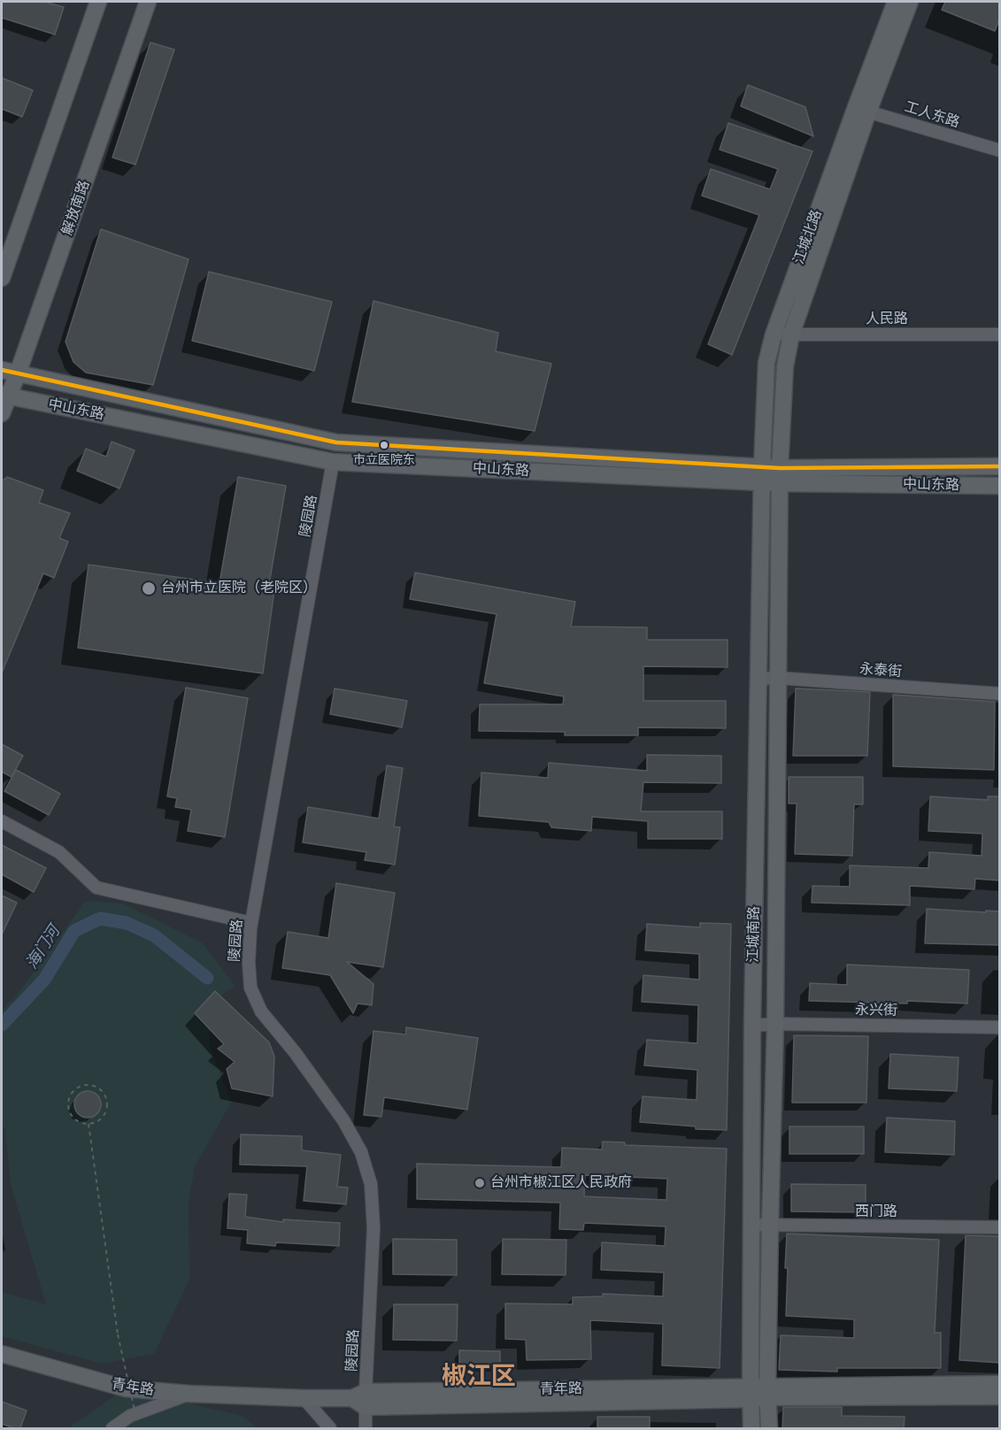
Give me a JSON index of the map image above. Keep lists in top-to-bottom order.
{
  "streets": {
    "main road": [
      "解放南路",
      "江城北路",
      "中山东路",
      "江城南路",
      "青年路"
    ],
    "street": [
      "工人东路",
      "人民路",
      "陵园路",
      "永泰街",
      "永兴街",
      "西门路"
    ]
  },
  "crossings": [
    ["工人东路", "江城北路"],
    ["解放南路", "中山东路"],
    ["江城北路", "人民路"],
    ["江城北路", "中山东路"],
    ["江城北路", "江城南路"],
    ["中山东路", "陵园路"],
    ["中山东路", "江城南路"],
    ["陵园路", "青年路"],
    ["永泰街", "江城南路"],
    ["江城南路", "永兴街"],
    ["江城南路", "西门路"],
    ["江城南路", "青年路"]
  ],
  "districts": ["椒江区"],
  "water": ["海门河"],
  "places": ["市立医院东", "台州市立医院（老院区）", "台州市椒江区人民政府"]
}
